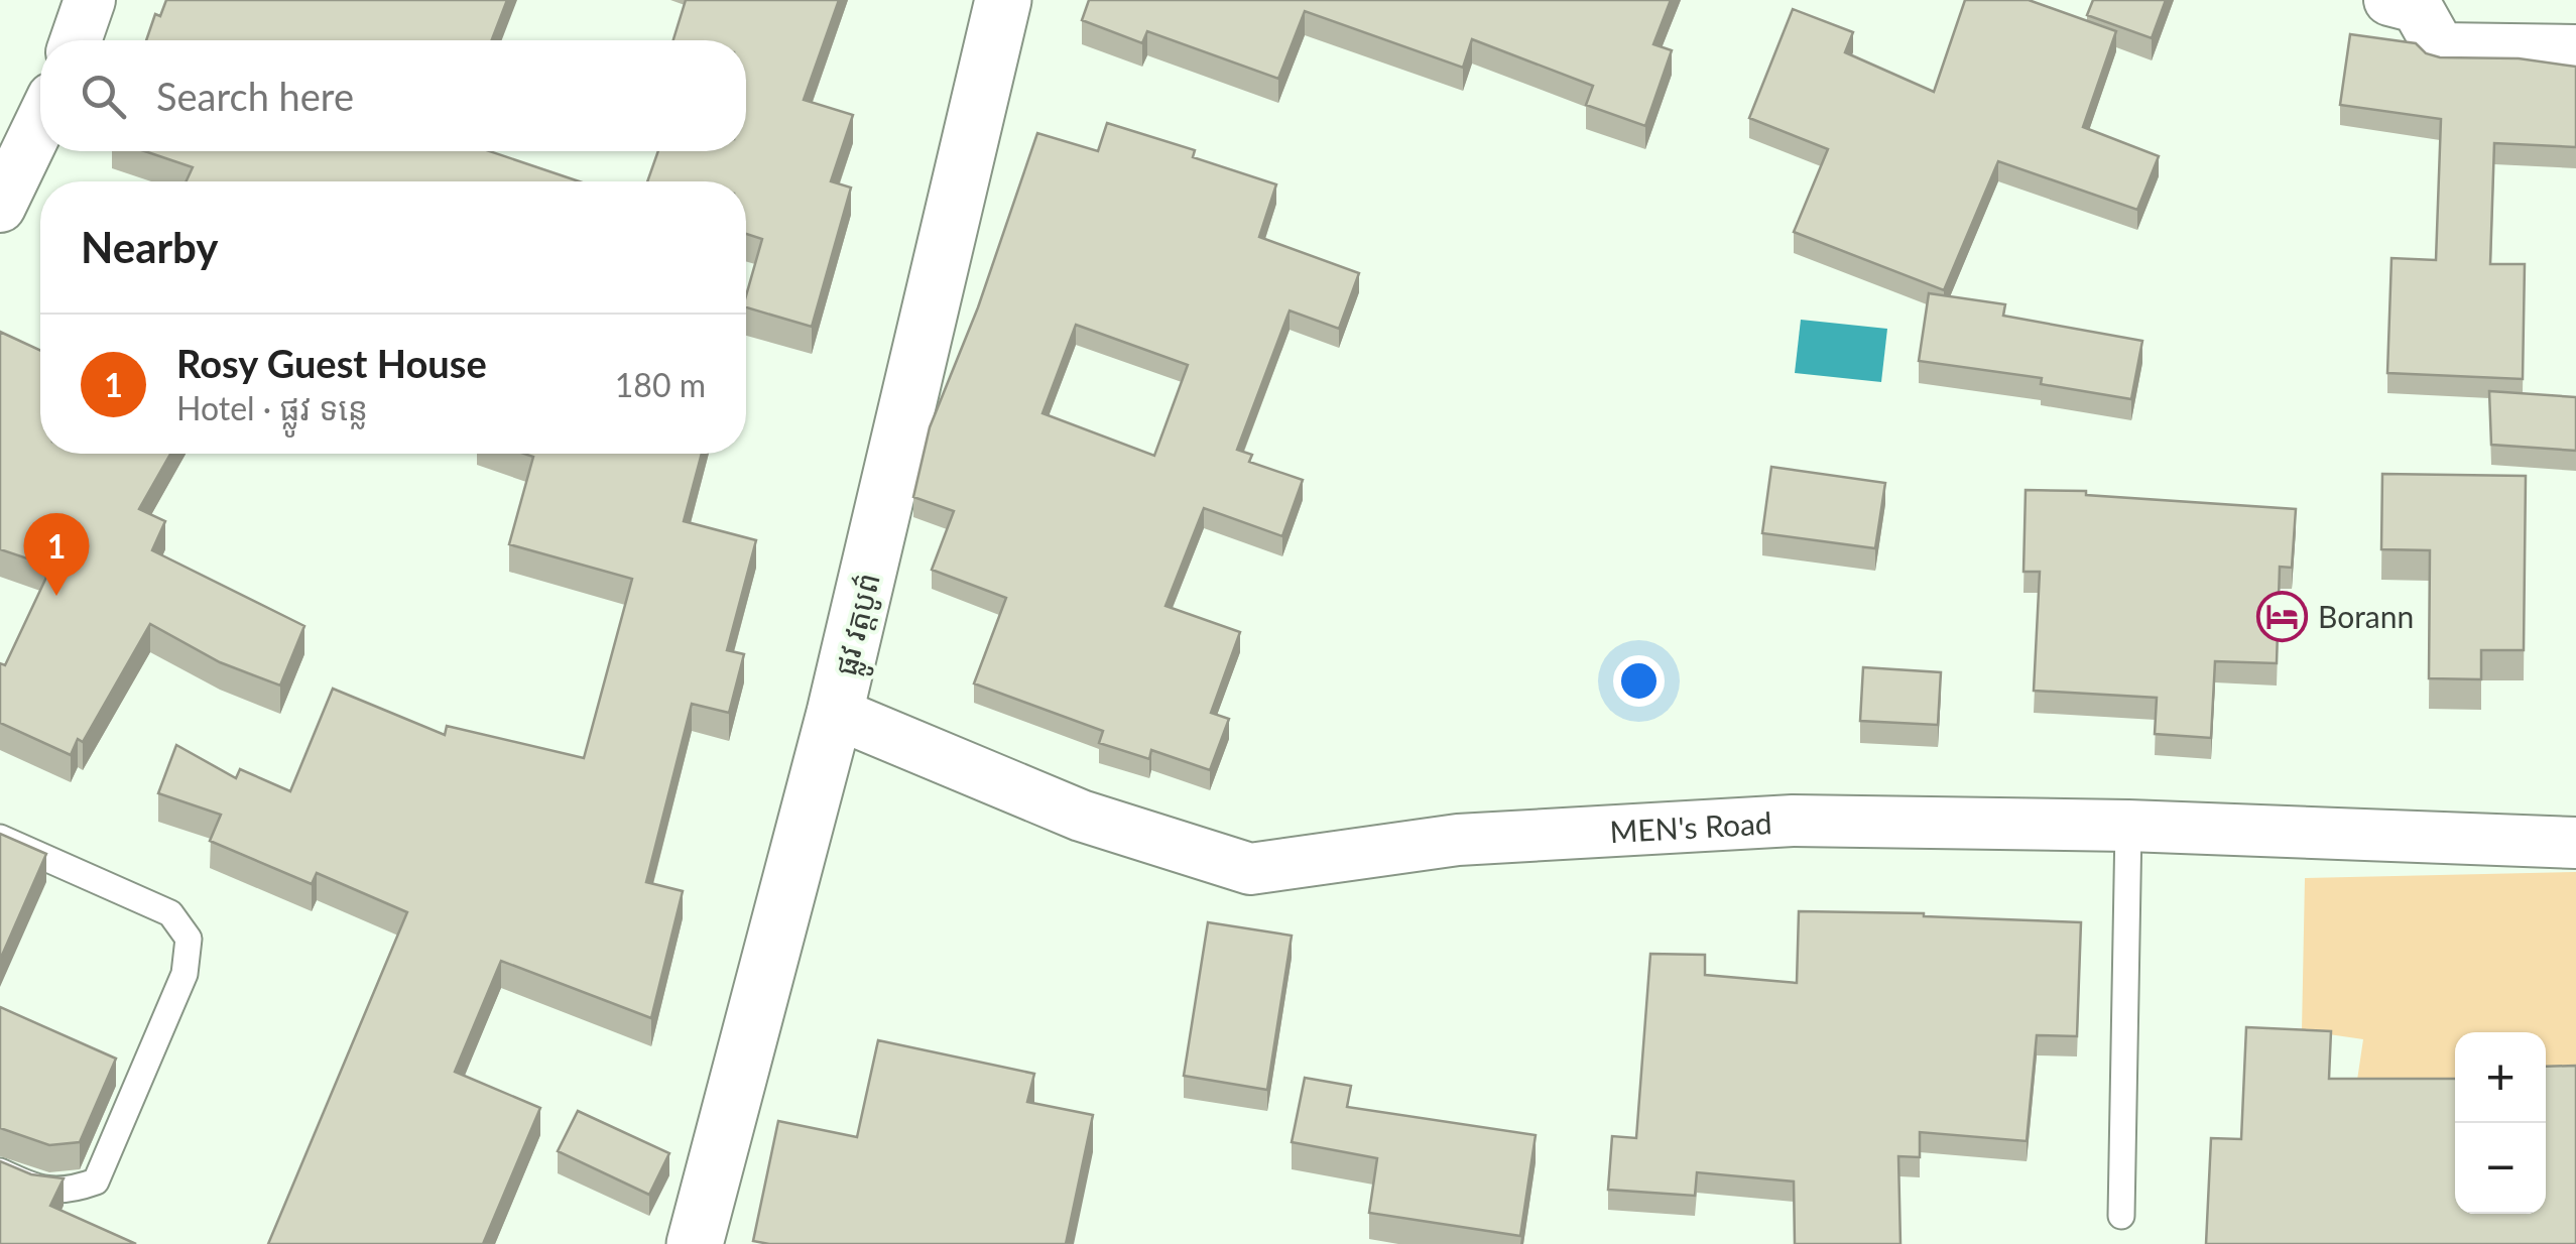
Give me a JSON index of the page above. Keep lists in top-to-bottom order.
{
  "streets": {
    "street": ["ផ្លូវ វត្តបូព៌", "MEN's Road"]
  },
  "crossings": [
    ["ផ្លូវ វត្តបូព៌", "MEN's Road"]
  ],
  "places": {
    "hotel": ["Borann"]
  },
  "page": {
    "search": "Search here",
    "heading": "Nearby",
    "list": [
      {
        "mark": "1",
        "name": "Rosy Guest House",
        "note": "Hotel · ផ្លូវ ទន្លេ",
        "value": "180 m"
      }
    ],
    "pins": "1",
    "map_buttons": ["+", "−"]
  }
}
